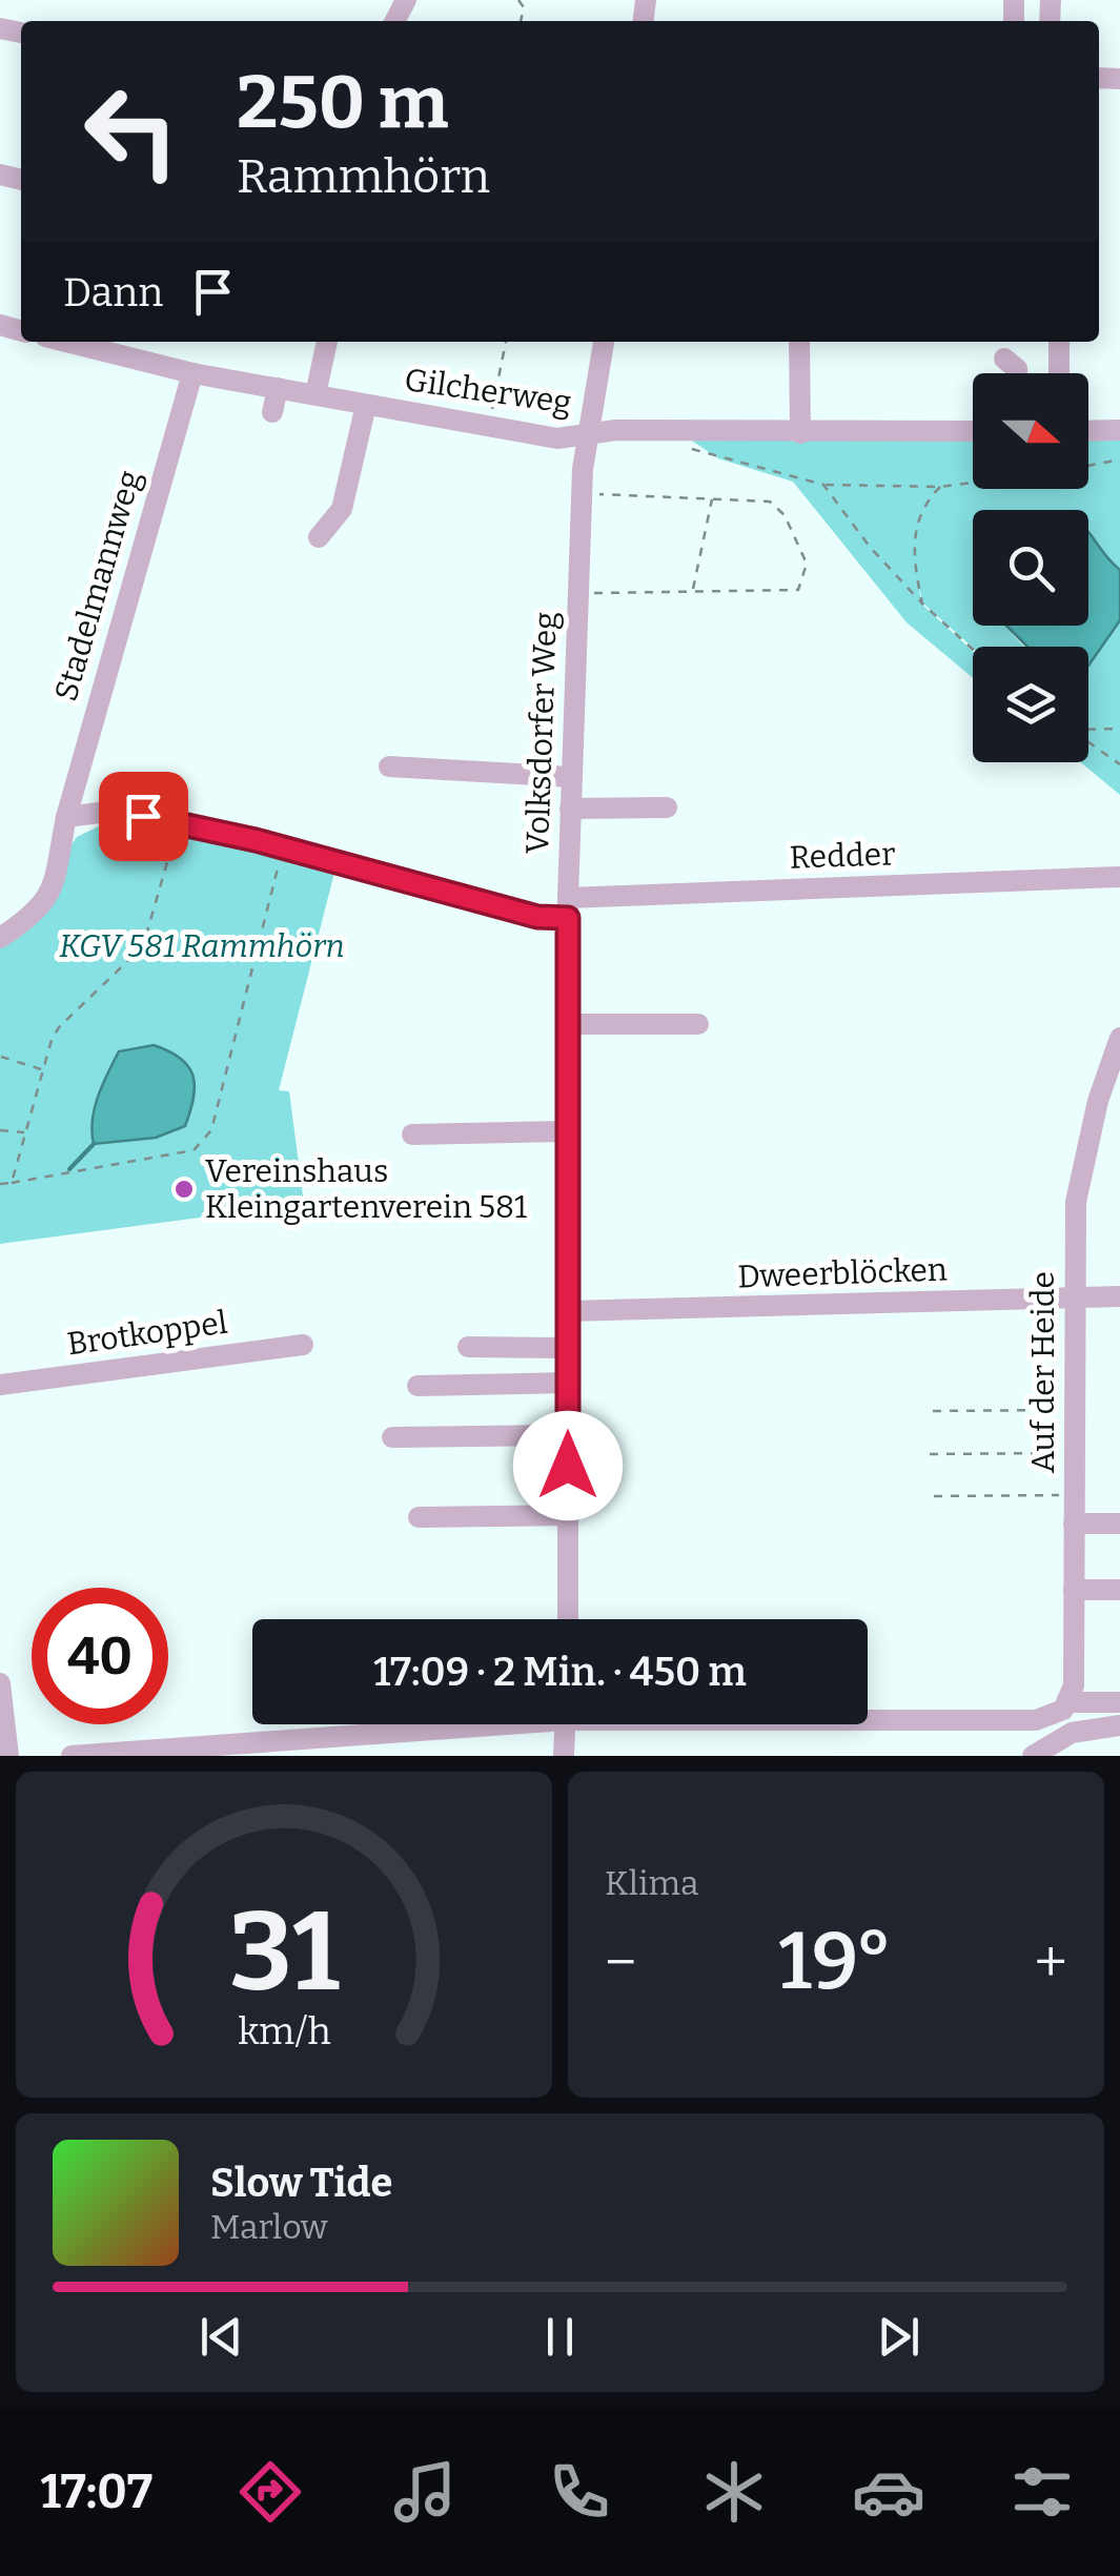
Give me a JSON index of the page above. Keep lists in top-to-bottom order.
{
  "streets": {
    "street": [
      "Gilcherweg",
      "Stadelmannweg",
      "Volksdorfer Weg",
      "Redder",
      "Dweerblöcken",
      "Brotkoppel",
      "Auf der Heide"
    ]
  },
  "crossings": [
    ["Gilcherweg", "Stadelmannweg"],
    ["Gilcherweg", "Volksdorfer Weg"],
    ["Stadelmannweg", "Redder"],
    ["Volksdorfer Weg", "Redder"],
    ["Volksdorfer Weg", "Dweerblöcken"],
    ["Dweerblöcken", "Auf der Heide"]
  ],
  "parks": ["KGV 581 Rammhörn"],
  "places": ["Vereinshaus Kleingartenverein 581"],
  "north": "right",
  "page": {
    "turn": ["250 m", "Rammhörn"],
    "then": "Dann",
    "limit": "40",
    "trip": "17:09 · 2 Min. · 450 m",
    "tile": "Klima",
    "heat": ["−", "19°", "+"],
    "song": ["Slow Tide", "Marlow"],
    "tabs": "17:07",
    "gauge": ["31", "km/h"]
  }
}
